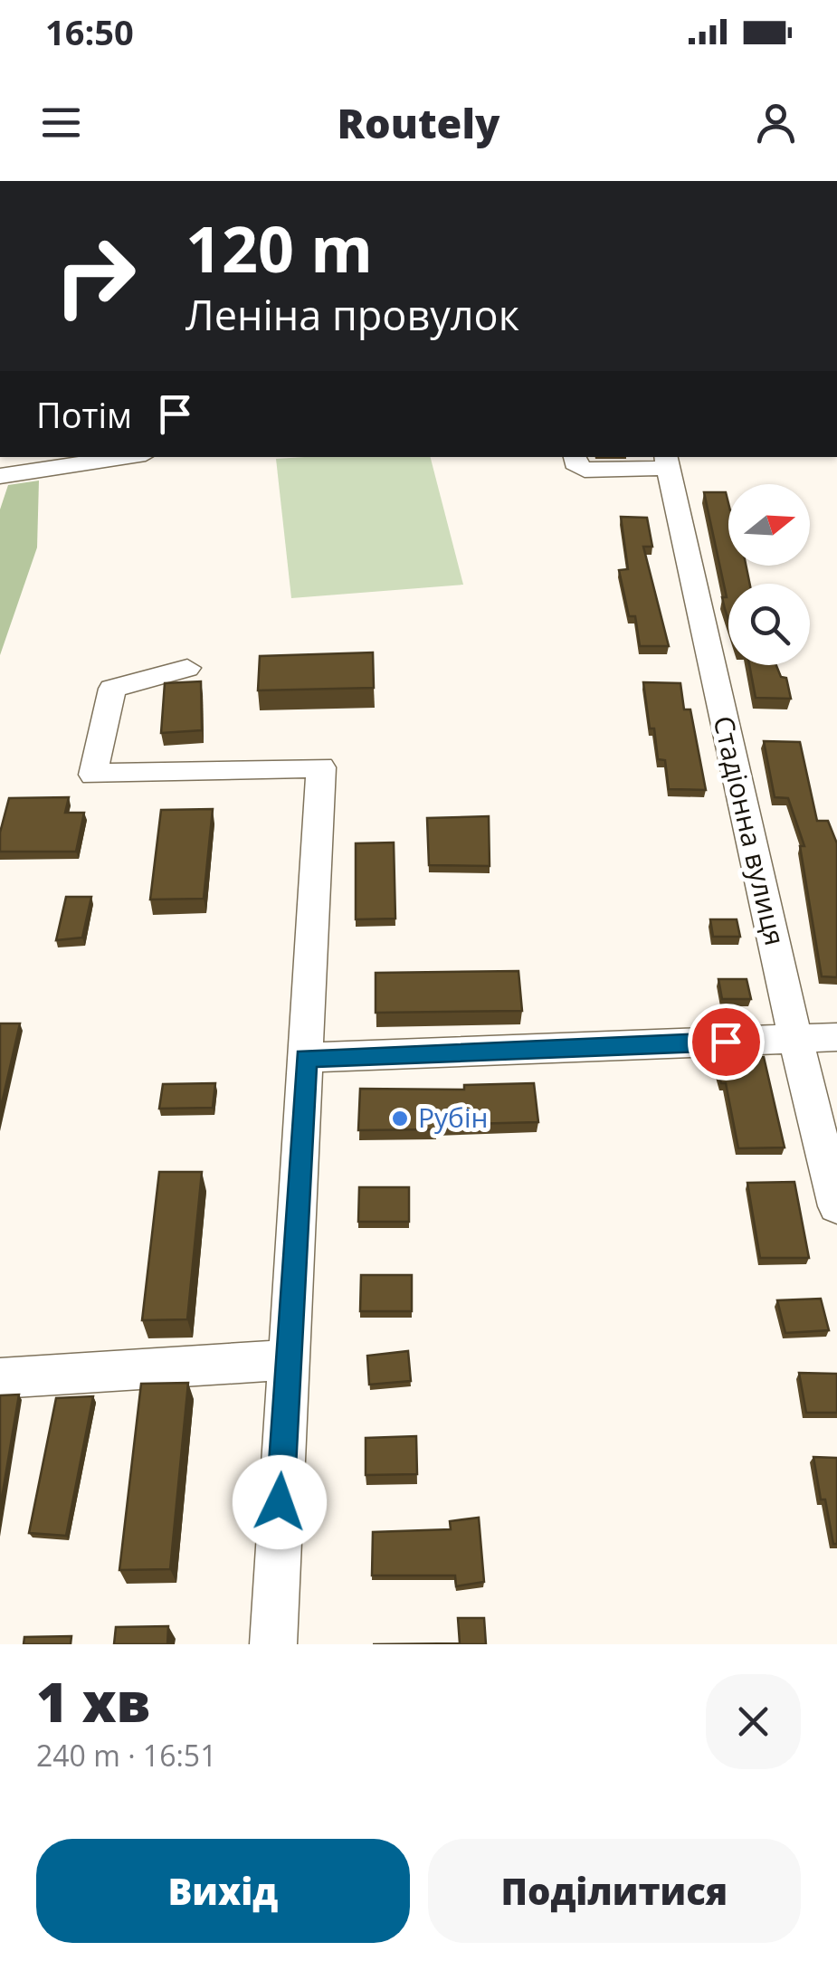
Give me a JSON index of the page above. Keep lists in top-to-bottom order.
{
  "streets": {
    "street": ["Стадіонна вулиця"]
  },
  "places": ["Рубін"],
  "north": "right",
  "page": {
    "status": "16:50",
    "header": "Routely",
    "turn": ["120 m", "Леніна провулок"],
    "then": "Потім",
    "heading": ["1 хв", "240 m · 16:51"],
    "buttons": ["Вихід", "Поділитися"]
  }
}
